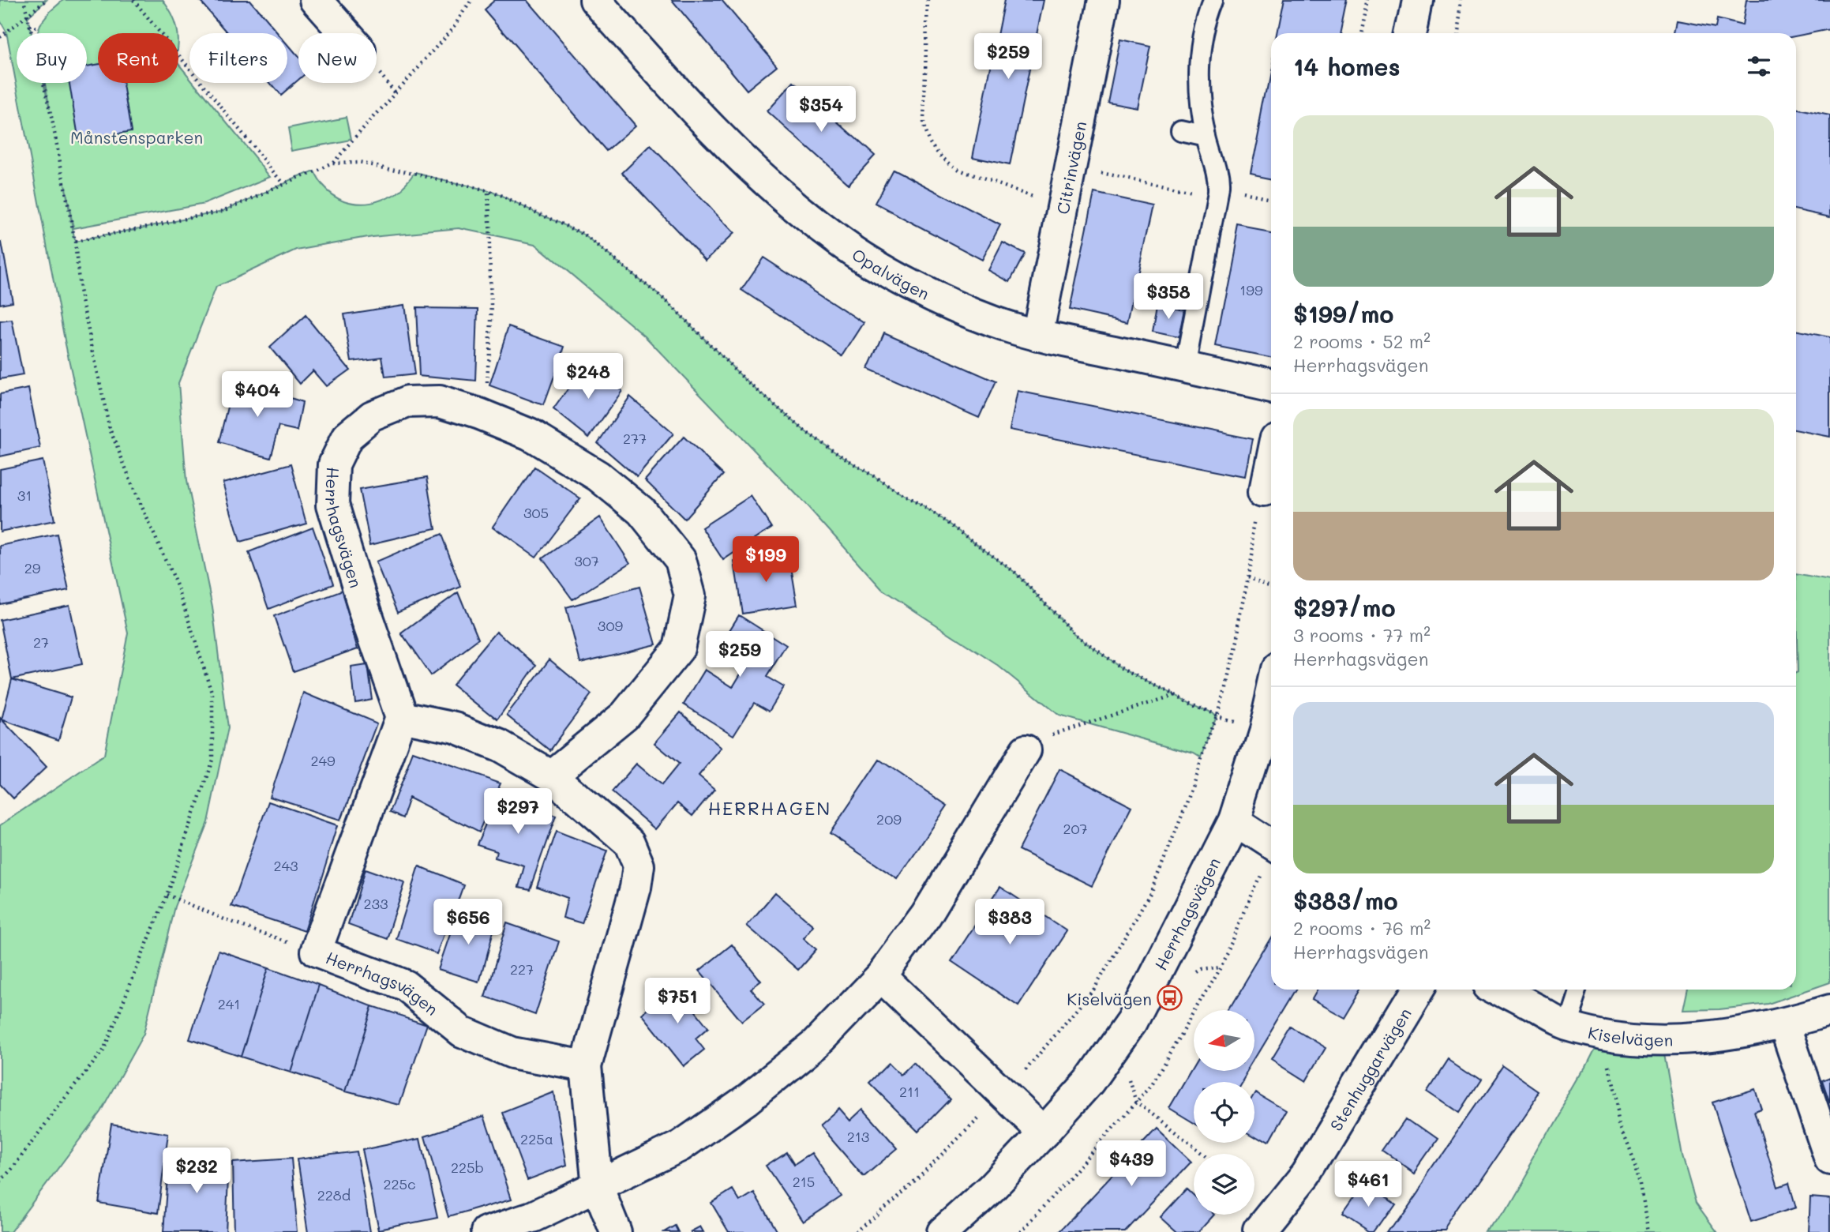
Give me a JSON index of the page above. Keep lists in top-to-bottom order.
{
  "streets": {
    "street": [
      "Citrinvägen",
      "Opalvägen",
      "Herrhagsvägen",
      "Kiselvägen",
      "Stenhuggarvägen"
    ]
  },
  "crossings": [
    ["Citrinvägen", "Opalvägen"]
  ],
  "districts": ["HERRHAGEN"],
  "parks": ["Månstensparken"],
  "places": {
    "bus stop": ["Kiselvägen"]
  },
  "house_numbers": [
    "199",
    "277",
    "31",
    "305",
    "307",
    "29",
    "309",
    "27",
    "249",
    "209",
    "207",
    "243",
    "233",
    "227",
    "241",
    "211",
    "213",
    "225a",
    "225b",
    "215",
    "225c",
    "228d"
  ],
  "north": "left",
  "page": {
    "price": [
      "$259",
      "$354",
      "$358",
      "$248",
      "$404",
      "$199",
      "$259",
      "$297",
      "$656",
      "$383",
      "$751",
      "$439",
      "$232",
      "$461"
    ],
    "chip": [
      "Buy",
      "Rent",
      "Filters",
      "New"
    ],
    "heading": "14 homes",
    "list": [
      {
        "name": "$199/mo",
        "note": "2 rooms · 52 m² · Herrhagsvägen"
      },
      {
        "name": "$297/mo",
        "note": "3 rooms · 77 m² · Herrhagsvägen"
      },
      {
        "name": "$383/mo",
        "note": "2 rooms · 76 m² · Herrhagsvägen"
      }
    ]
  }
}
